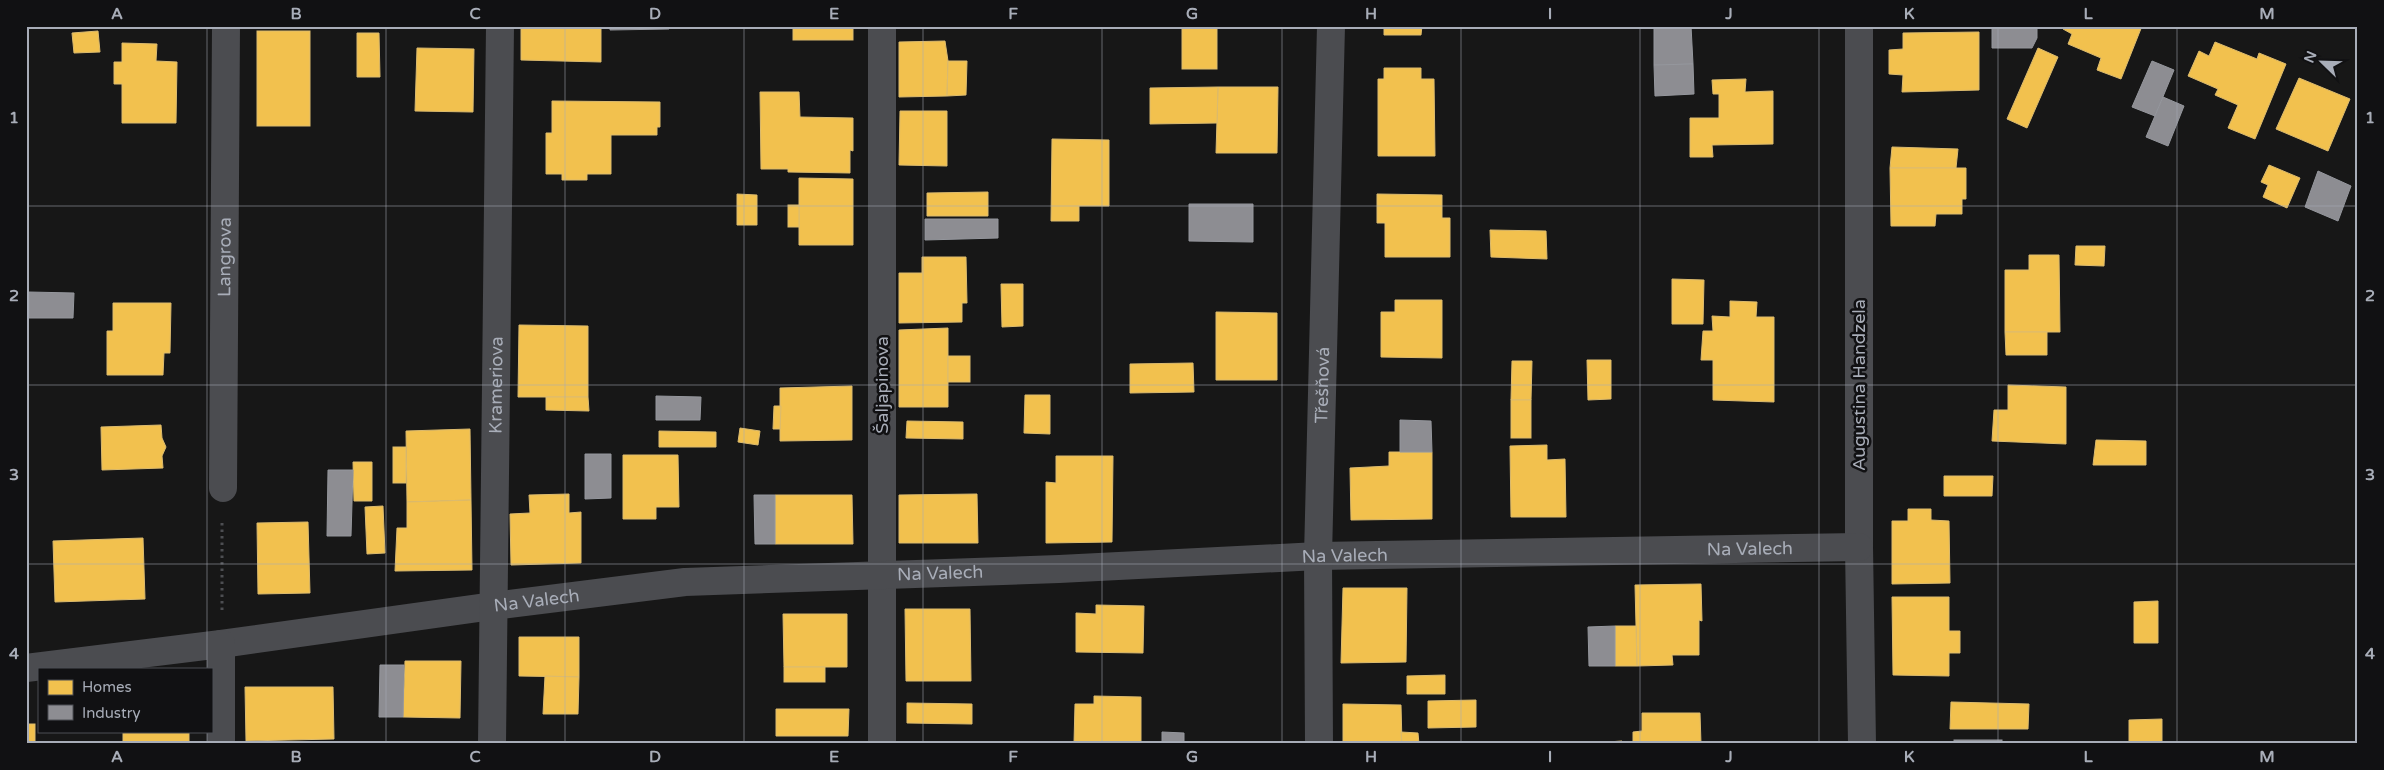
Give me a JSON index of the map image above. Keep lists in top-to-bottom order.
{
  "streets": {
    "street": [
      "Langrova",
      "Krameriova",
      "Šaljapinova",
      "Třešňová",
      "Augustina Handzela",
      "Na Valech"
    ]
  },
  "crossings": [
    ["Krameriova", "Na Valech"],
    ["Šaljapinova", "Na Valech"],
    ["Třešňová", "Na Valech"],
    ["Augustina Handzela", "Na Valech"]
  ],
  "legend": ["Homes", "Industry"],
  "north": "top left",
  "grid": {
    "columns": [
      "A",
      "B",
      "C",
      "D",
      "E",
      "F",
      "G",
      "H",
      "I",
      "J",
      "K",
      "L",
      "M"
    ],
    "rows": [
      "1",
      "2",
      "3",
      "4"
    ]
  }
}
